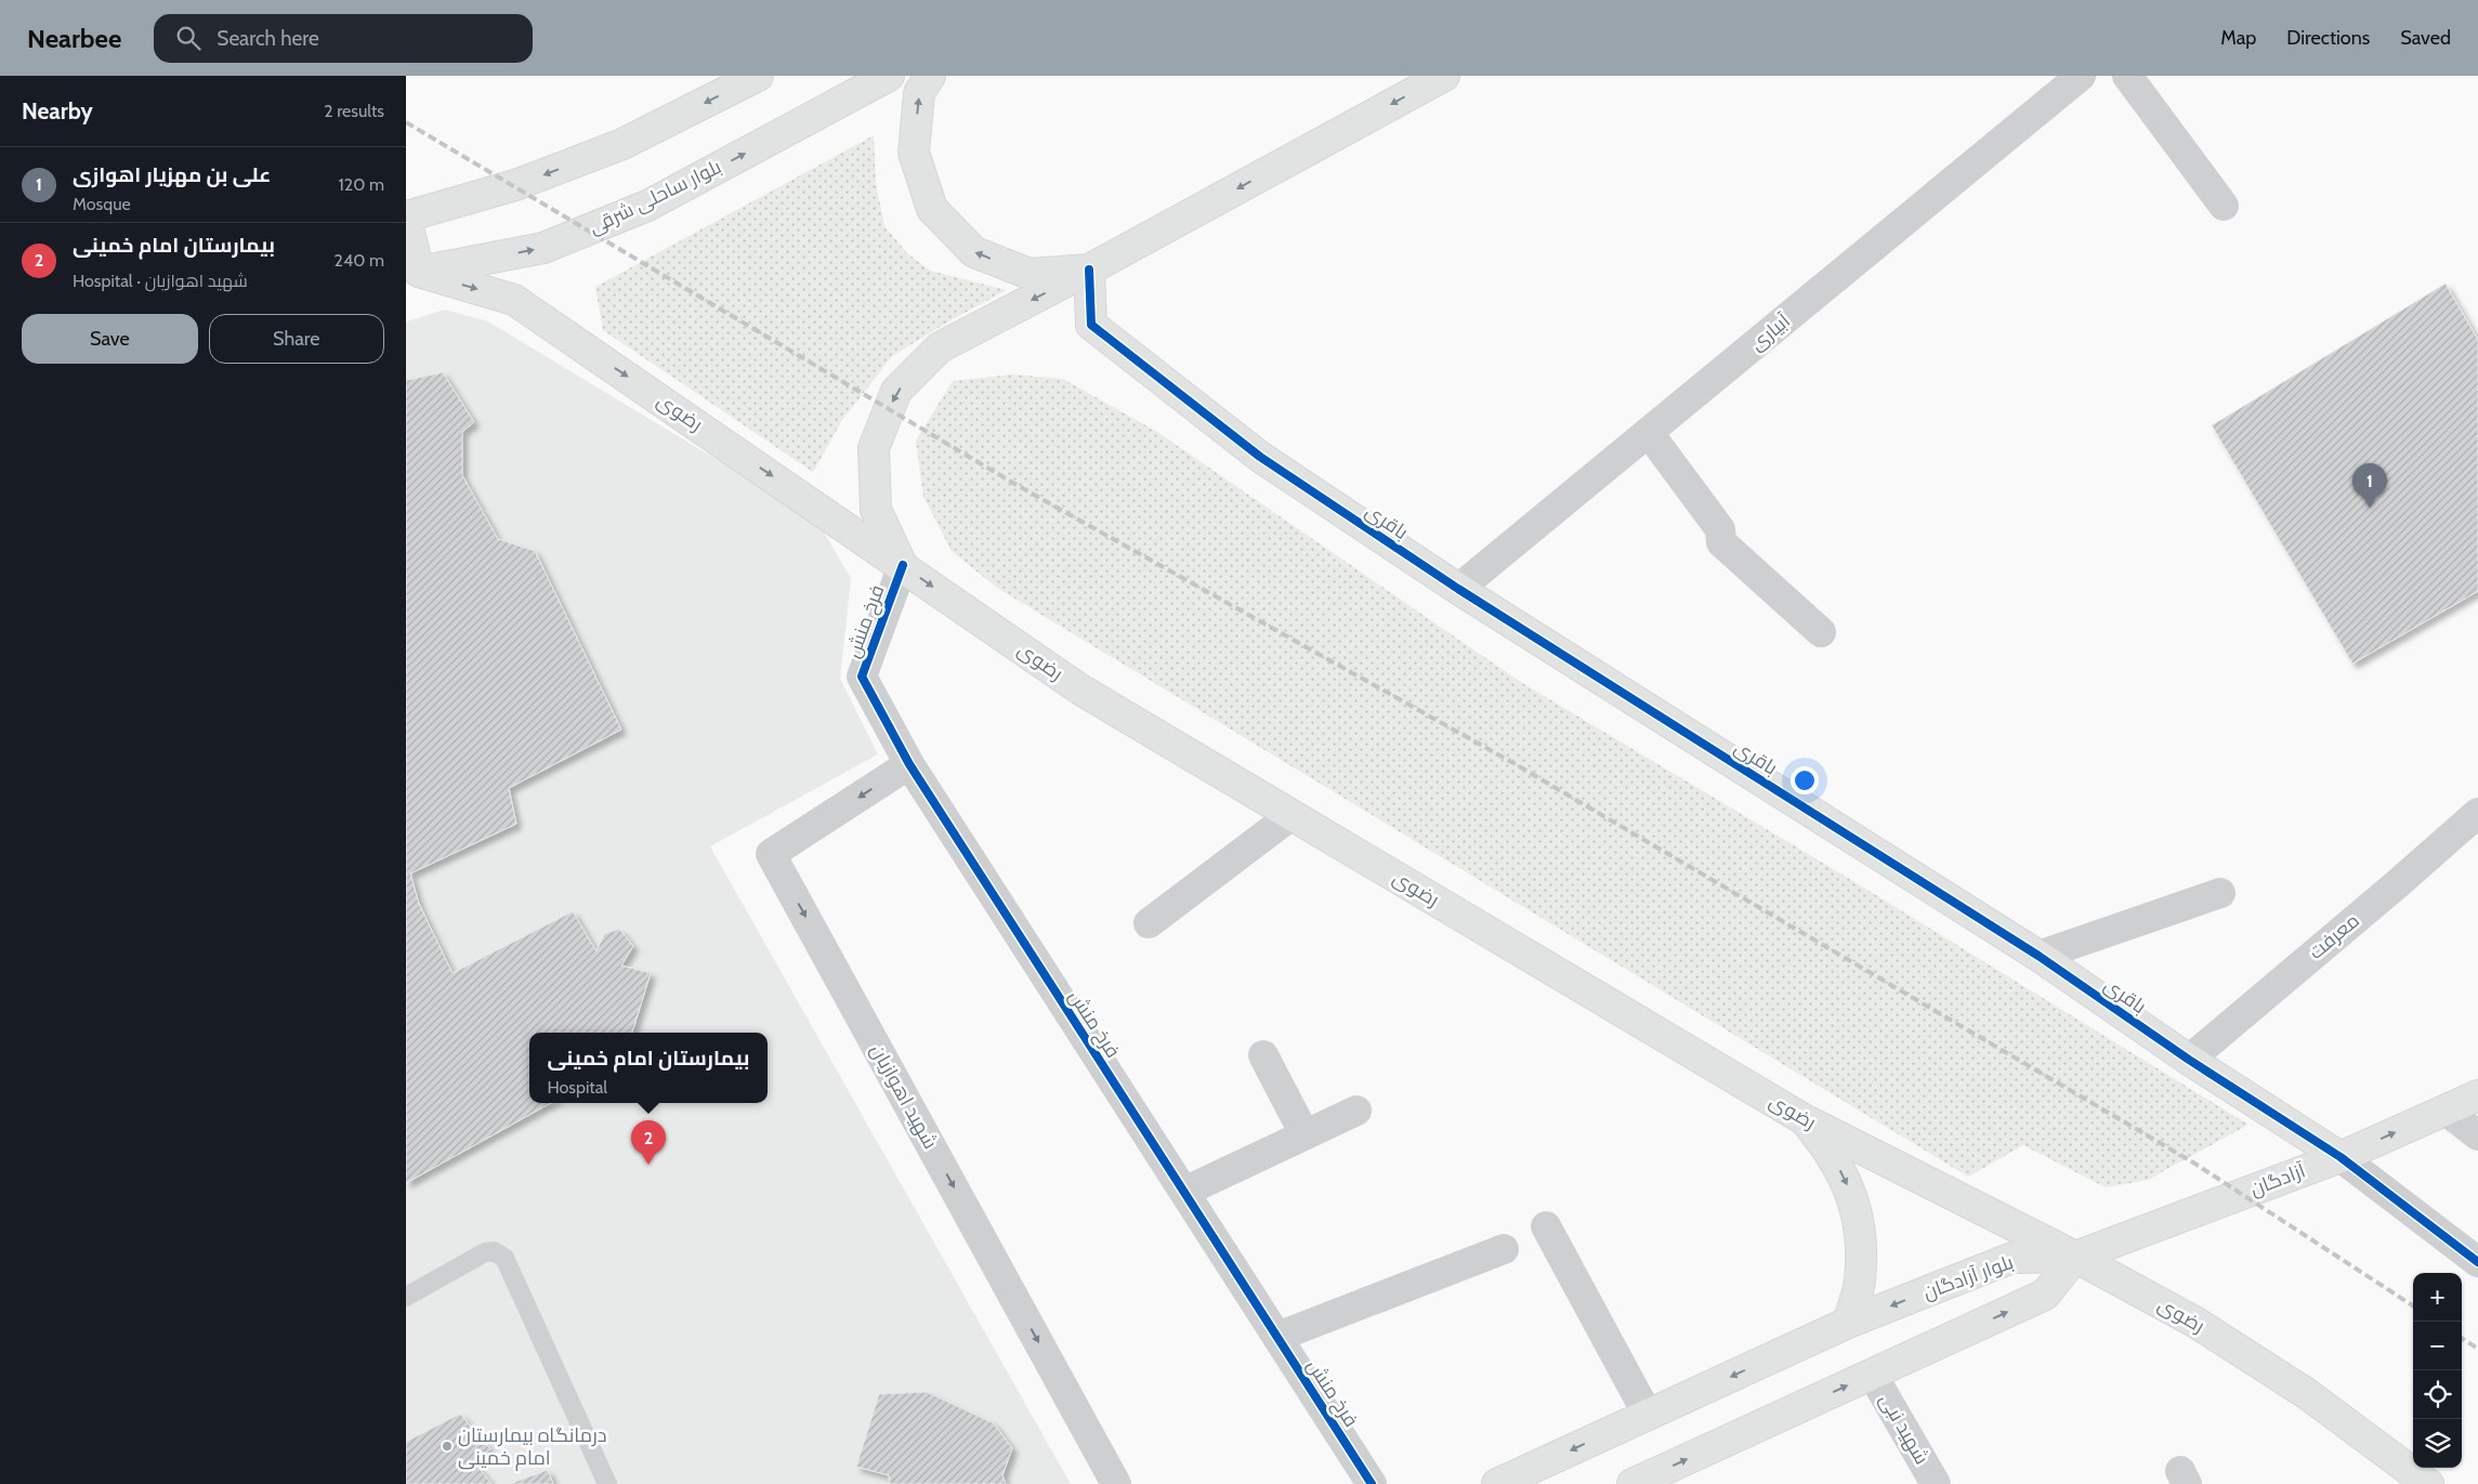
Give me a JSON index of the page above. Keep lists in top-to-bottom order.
{
  "streets": {
    "main road": [
      "بلوار ساحلی شرقی",
      "رضوی",
      "باقری",
      "آزادگان",
      "بلوار آزادگان"
    ],
    "street": [
      "آبیاری",
      "فرخ منش",
      "معرفت",
      "شهید اهوازیان",
      "شهید نبی"
    ]
  },
  "crossings": [
    ["بلوار ساحلی شرقی", "رضوی"],
    ["آبیاری", "باقری"],
    ["رضوی", "فرخ منش"],
    ["رضوی", "آزادگان"],
    ["رضوی", "بلوار آزادگان"],
    ["باقری", "معرفت"],
    ["باقری", "آزادگان"],
    ["فرخ منش", "شهید اهوازیان"],
    ["آزادگان", "بلوار آزادگان"]
  ],
  "one_way": ["رضوی", "شهید اهوازیان"],
  "places": ["درمانگاه بیمارستان امام خمینی"],
  "page": {
    "header": "Nearbee",
    "search": "Search here",
    "nav": ["Map", "Directions", "Saved"],
    "heading": ["Nearby", "2 results"],
    "list": [
      {
        "mark": "1",
        "name": "علی بن مهزیار اهوازی",
        "note": "Mosque",
        "value": "120 m"
      },
      {
        "mark": "2",
        "name": "بیمارستان امام خمینی",
        "note": "Hospital · شهید اهوازیان",
        "value": "240 m"
      }
    ],
    "buttons": ["Save", "Share"],
    "pins": ["1", "2"],
    "popup": ["بیمارستان امام خمینی", "Hospital"],
    "map_buttons": ["+", "−"]
  }
}
